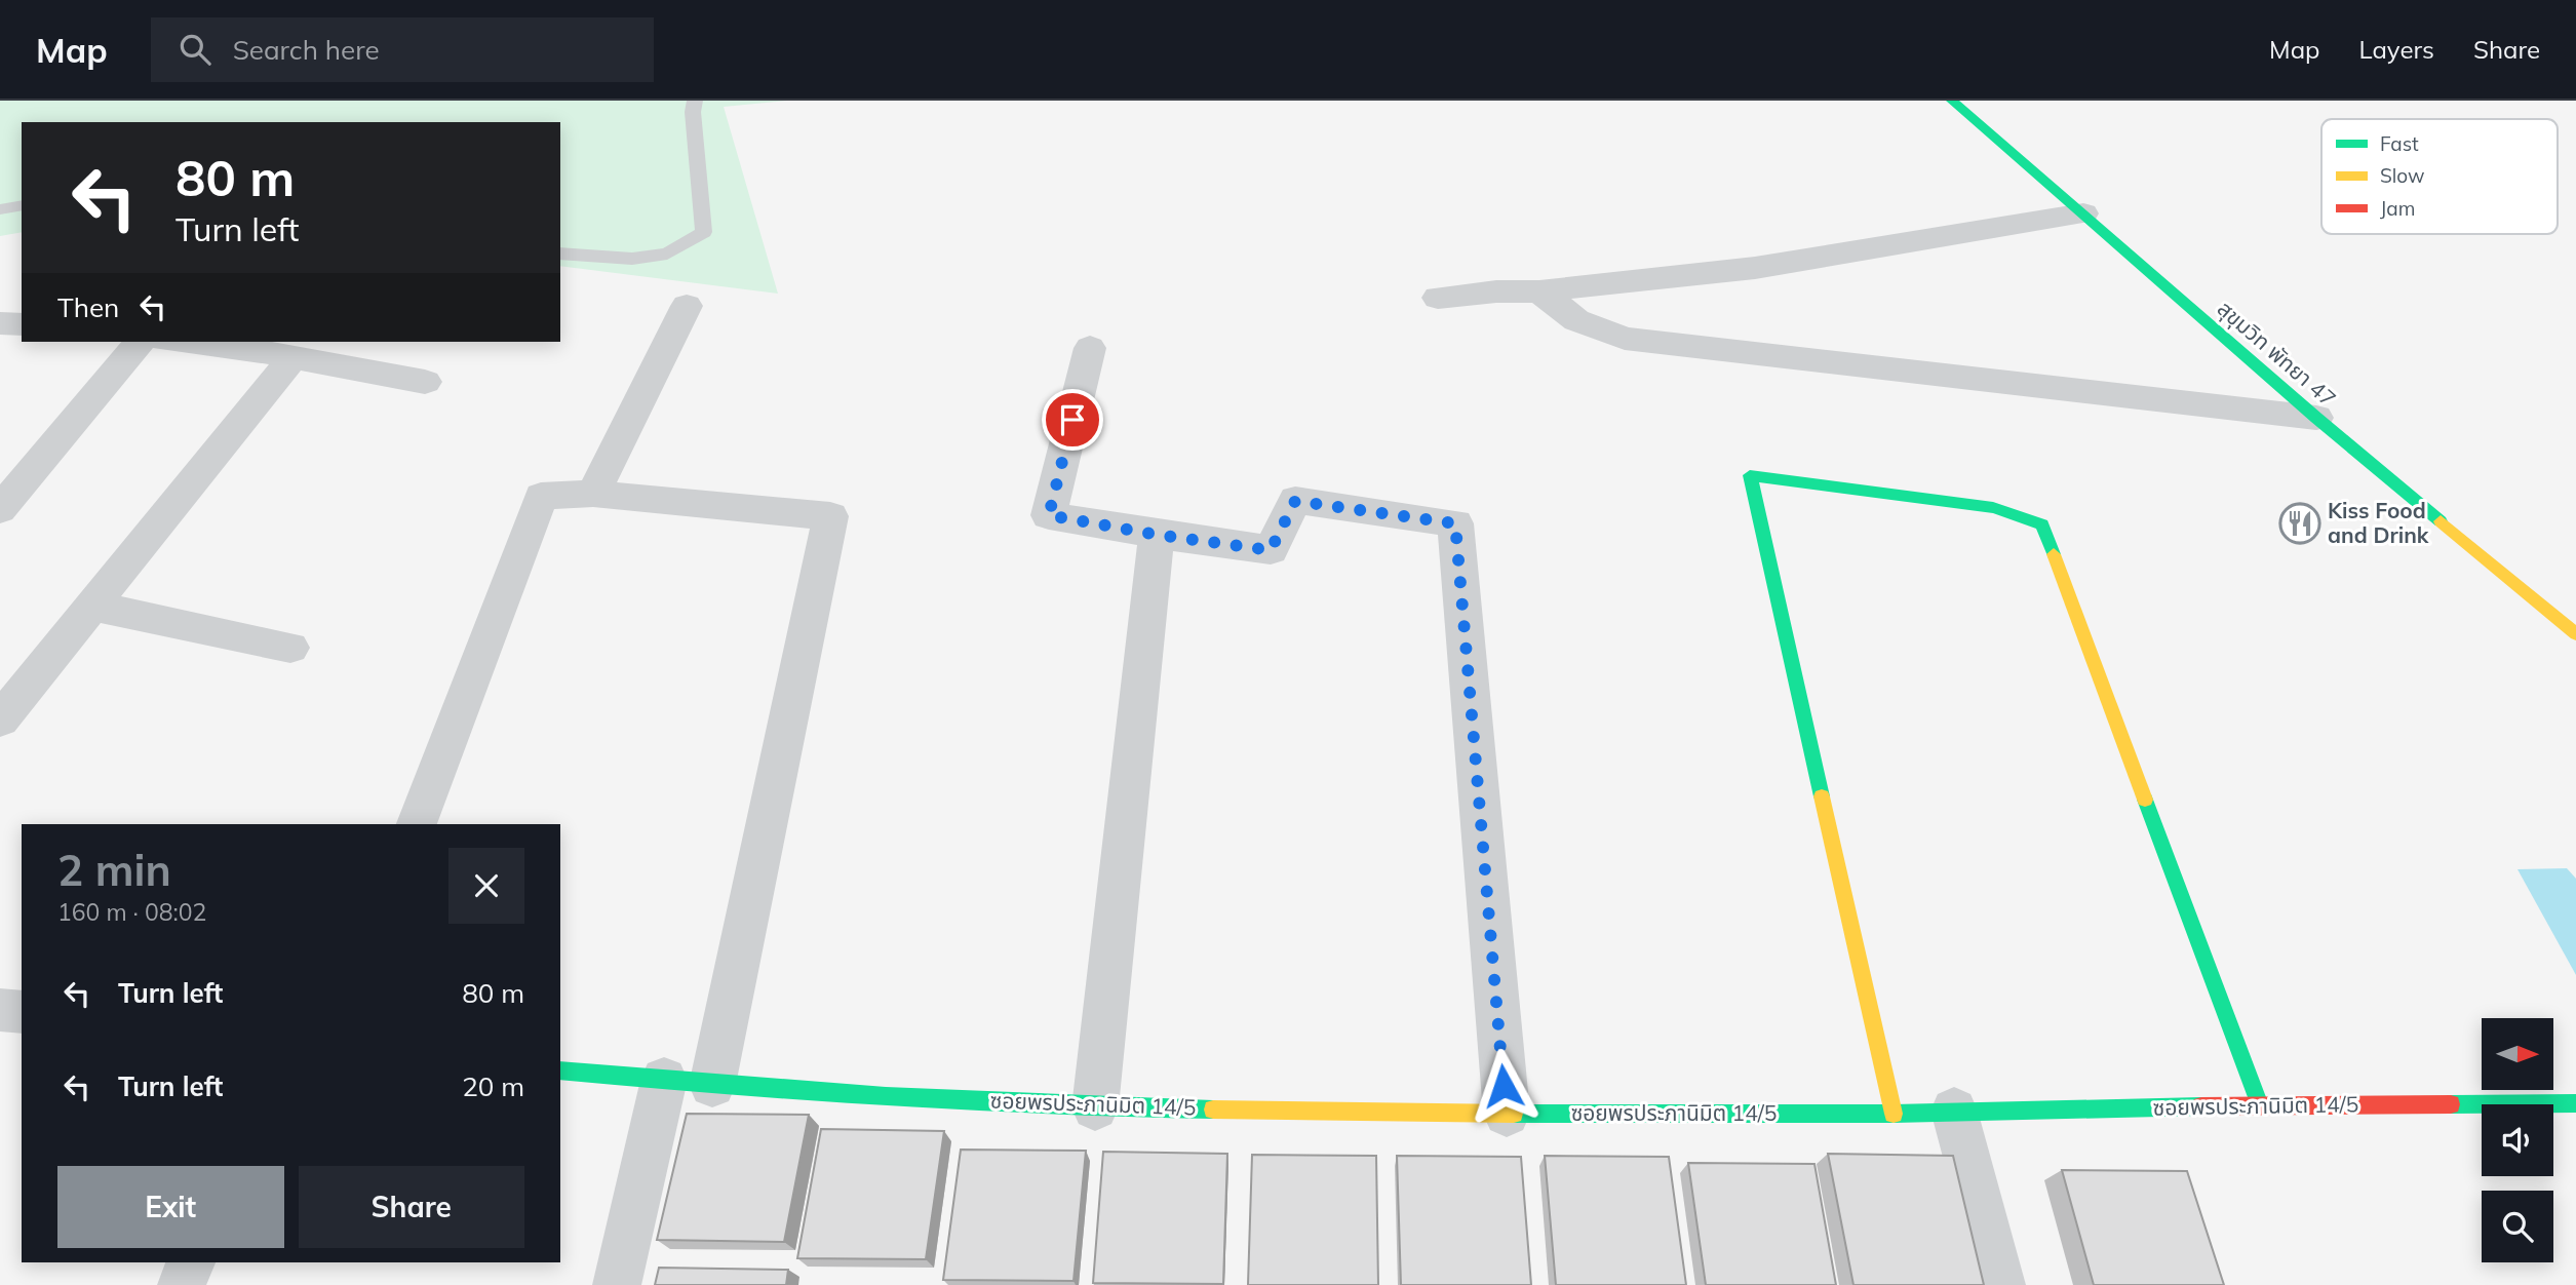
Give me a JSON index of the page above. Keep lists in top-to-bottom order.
{
  "streets": {
    "street": ["สุขุมวิท พัทยา 47", "ซอยพรประภานิมิต 14/5"]
  },
  "places": {
    "restaurant": ["Kiss Food and Drink"]
  },
  "legend": ["Fast", "Slow", "Jam"],
  "north": "right",
  "page": {
    "header": "Map",
    "search": "Search here",
    "nav": ["Map", "Layers", "Share"],
    "turn": ["80 m", "Turn left"],
    "then": "Then",
    "heading": ["2 min", "160 m · 08:02"],
    "list": [
      {
        "name": "Turn left",
        "value": "80 m"
      },
      {
        "name": "Turn left",
        "value": "20 m"
      }
    ],
    "buttons": ["Exit", "Share"]
  }
}
